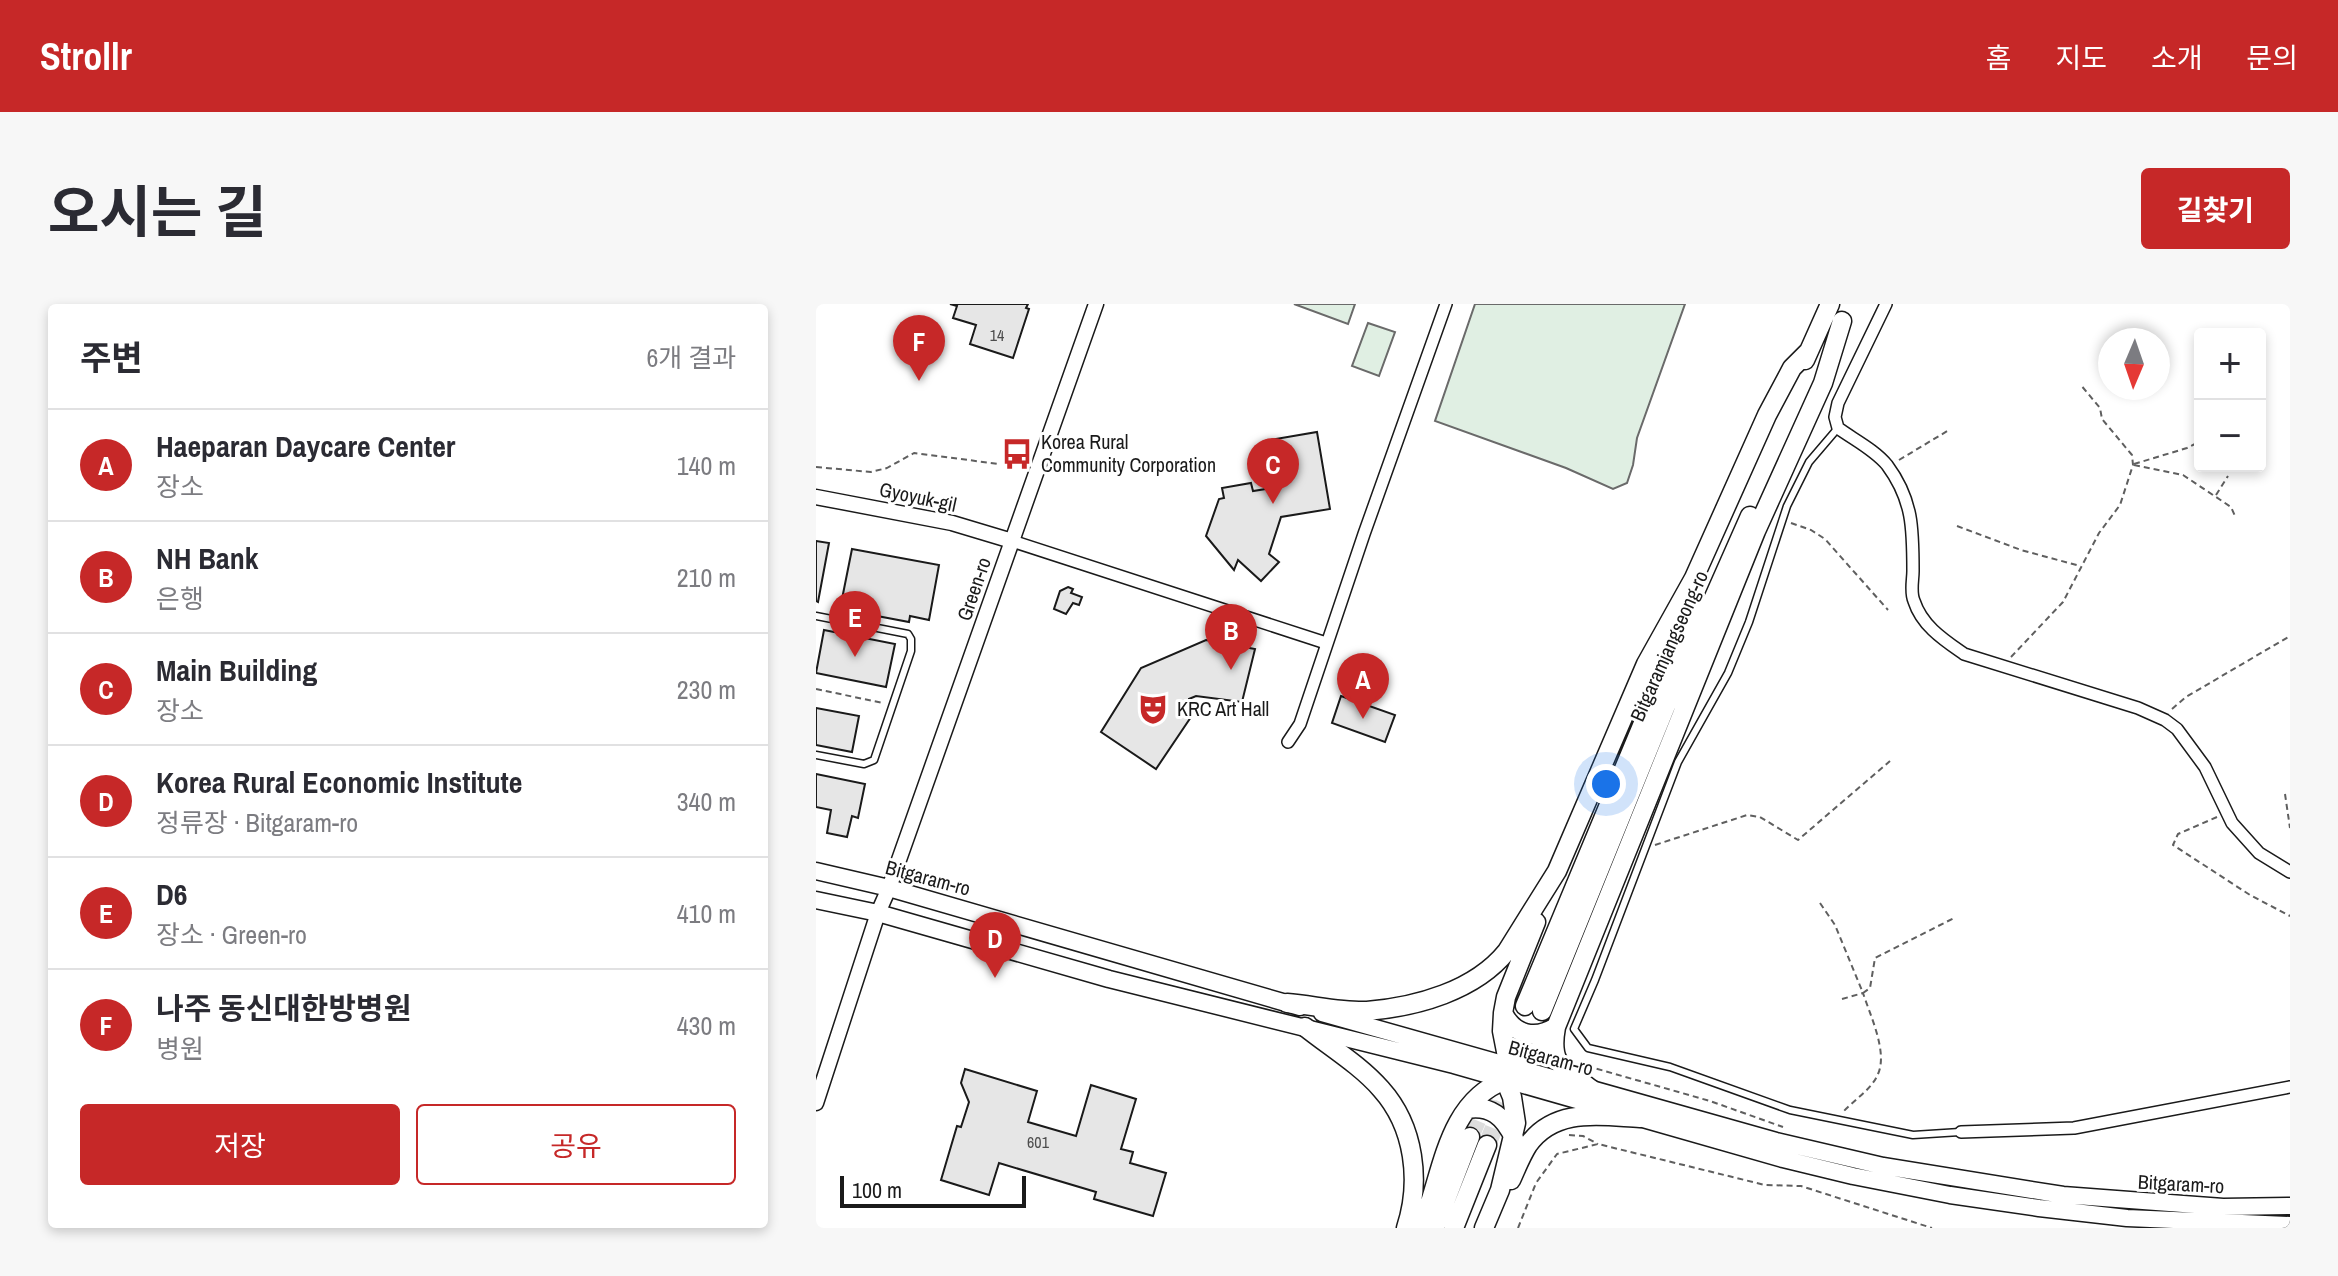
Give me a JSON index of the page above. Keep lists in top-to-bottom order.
{
  "streets": {
    "highway": ["Bitgaramjangseong-ro"],
    "main road": ["Bitgaram-ro"],
    "street": ["Gyoyuk-gil", "Green-ro"]
  },
  "crossings": [
    ["Gyoyuk-gil", "Green-ro"],
    ["Green-ro", "Bitgaram-ro"]
  ],
  "places": {
    "bus stop": ["Korea Rural Community Corporation"],
    "theatre": ["KRC Art Hall"]
  },
  "house_numbers": ["14", "601"],
  "scale_bar": "100 m",
  "north": "bottom",
  "page": {
    "header": "Strollr",
    "nav": [
      "홈",
      "지도",
      "소개",
      "문의"
    ],
    "title": "오시는 길",
    "buttons": [
      "길찾기",
      ["저장", "공유"]
    ],
    "heading": ["주변", "6개 결과"],
    "pins": [
      "F",
      "C",
      "E",
      "B",
      "A",
      "D"
    ],
    "map_buttons": ["+", "−"],
    "list": [
      {
        "mark": "A",
        "name": "Haeparan Daycare Center",
        "note": "장소",
        "value": "140 m"
      },
      {
        "mark": "B",
        "name": "NH Bank",
        "note": "은행",
        "value": "210 m"
      },
      {
        "mark": "C",
        "name": "Main Building",
        "note": "장소",
        "value": "230 m"
      },
      {
        "mark": "D",
        "name": "Korea Rural Economic Institute",
        "note": "정류장 · Bitgaram-ro",
        "value": "340 m"
      },
      {
        "mark": "E",
        "name": "D6",
        "note": "장소 · Green-ro",
        "value": "410 m"
      },
      {
        "mark": "F",
        "name": "나주 동신대한방병원",
        "note": "병원",
        "value": "430 m"
      }
    ],
    "scale": "100 m"
  }
}
